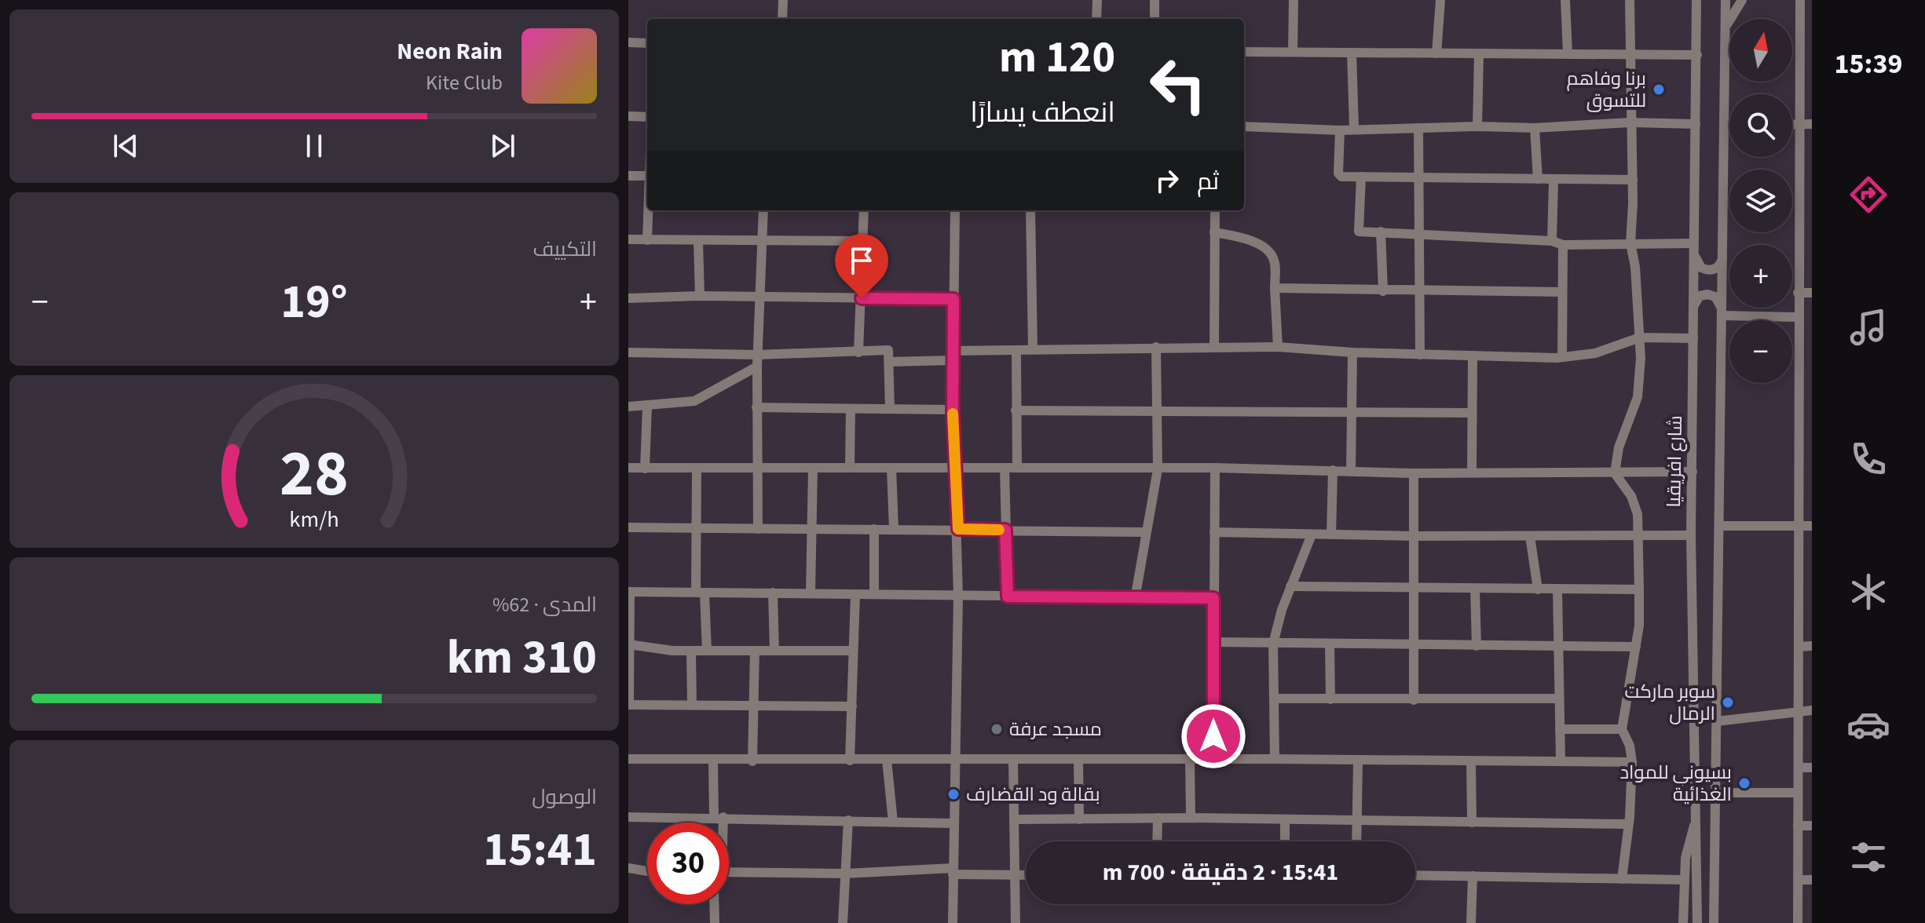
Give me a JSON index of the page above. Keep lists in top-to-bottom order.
{
  "streets": {
    "street": ["شارع افريقيا"]
  },
  "places": [
    "برنا وفاهم للتسوق",
    "سوبر ماركت الرمال",
    "مسجد عرفة",
    "بسيوني للمواد الغذائية",
    "بقالة ود القضارف"
  ],
  "north": "top",
  "page": {
    "tabs": "15:39",
    "map_buttons": ["+", "−"],
    "turn": ["120 m", "انعطف يسارًا"],
    "song": ["Neon Rain", "Kite Club"],
    "then": "ثم",
    "tile": [
      "التكييف",
      ["المدى · 62%", "310 km"],
      ["الوصول", "15:41"]
    ],
    "heat": ["−", "19°", "+"],
    "limit": "30",
    "trip": "15:41 · 2 دقيقة · 700 m",
    "gauge": ["28", "km/h"]
  }
}
